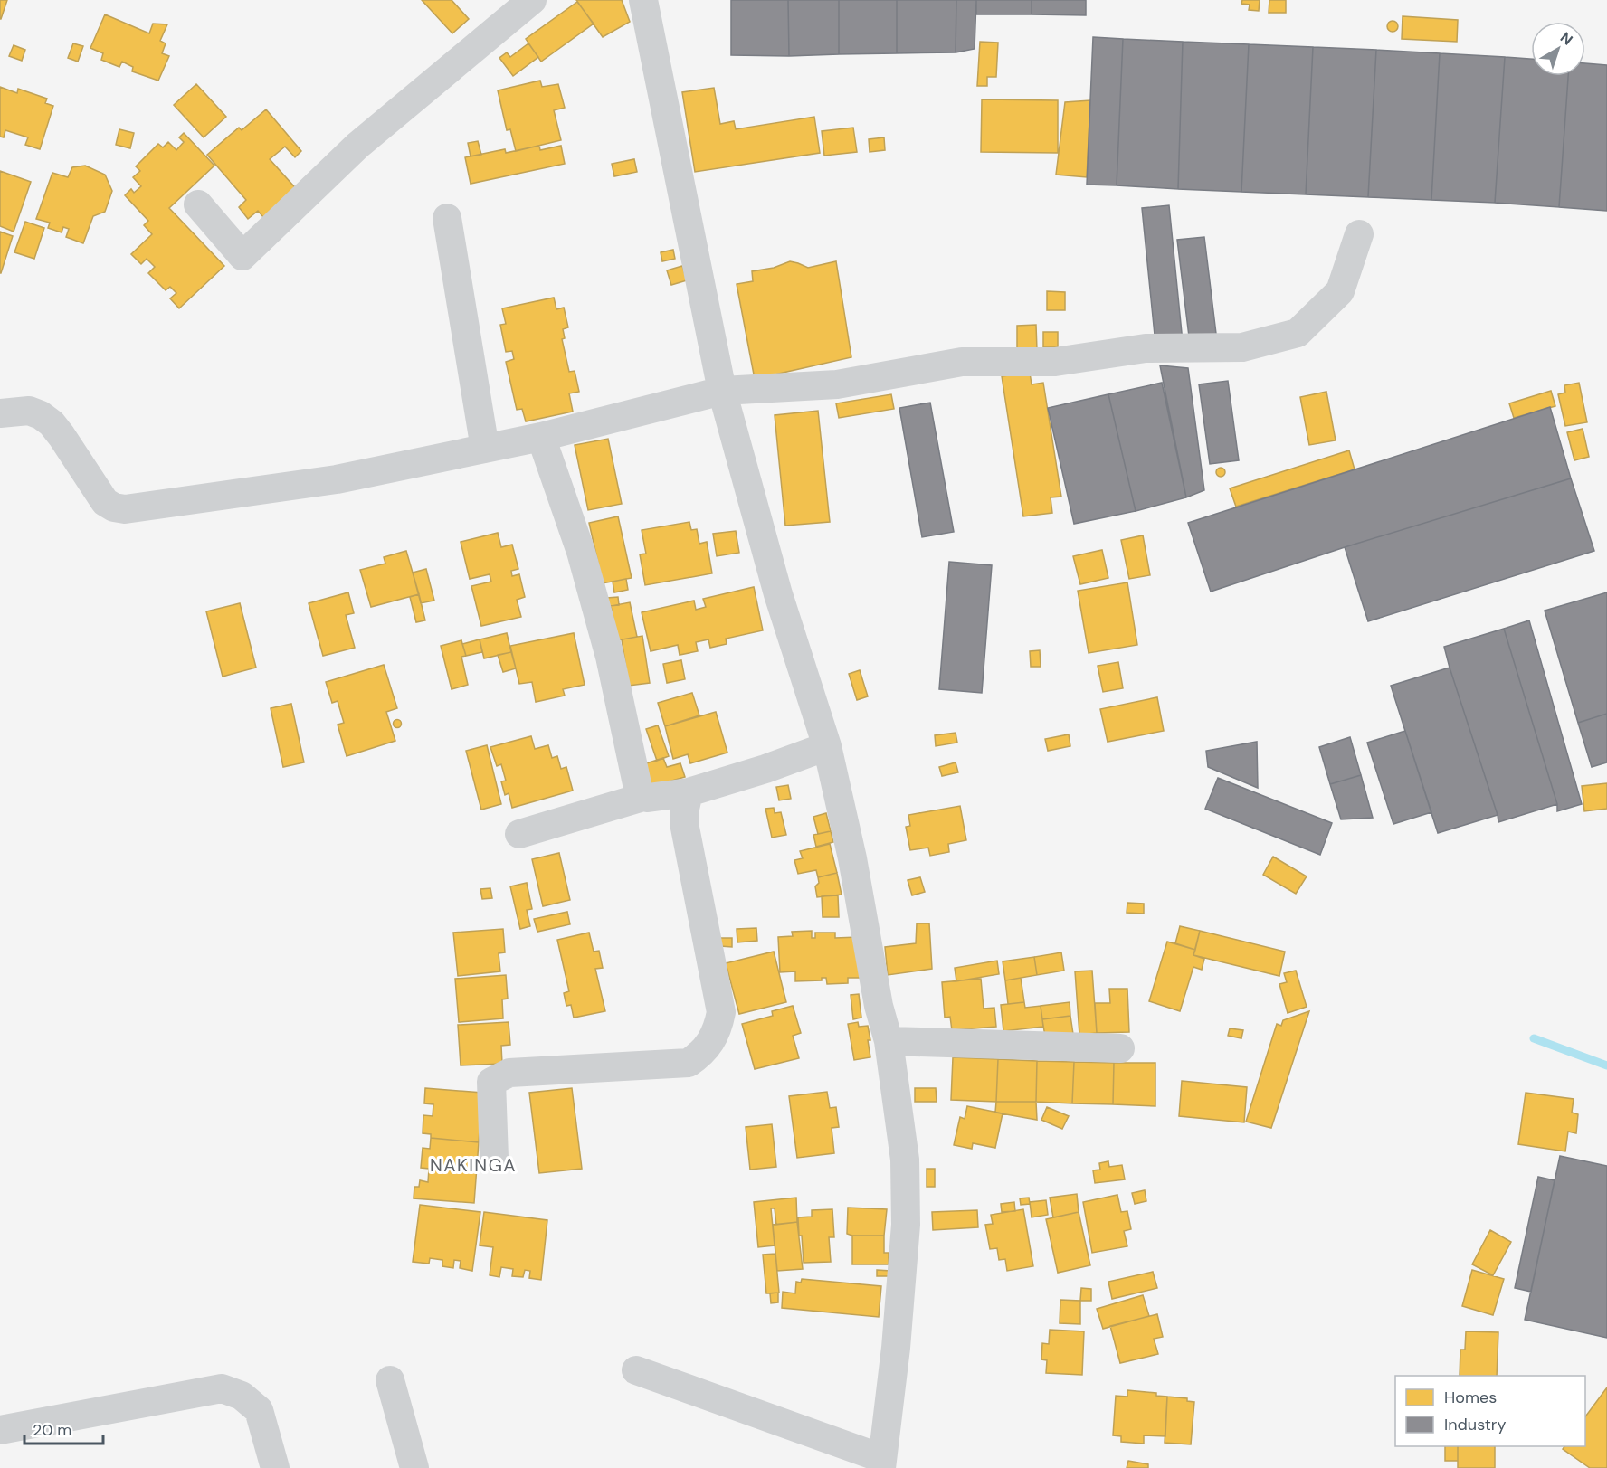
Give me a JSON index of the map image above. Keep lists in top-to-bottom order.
{
  "districts": ["NAKINGA"],
  "legend": ["Homes", "Industry"],
  "scale_bar": "20 m",
  "north": "top right"
}
